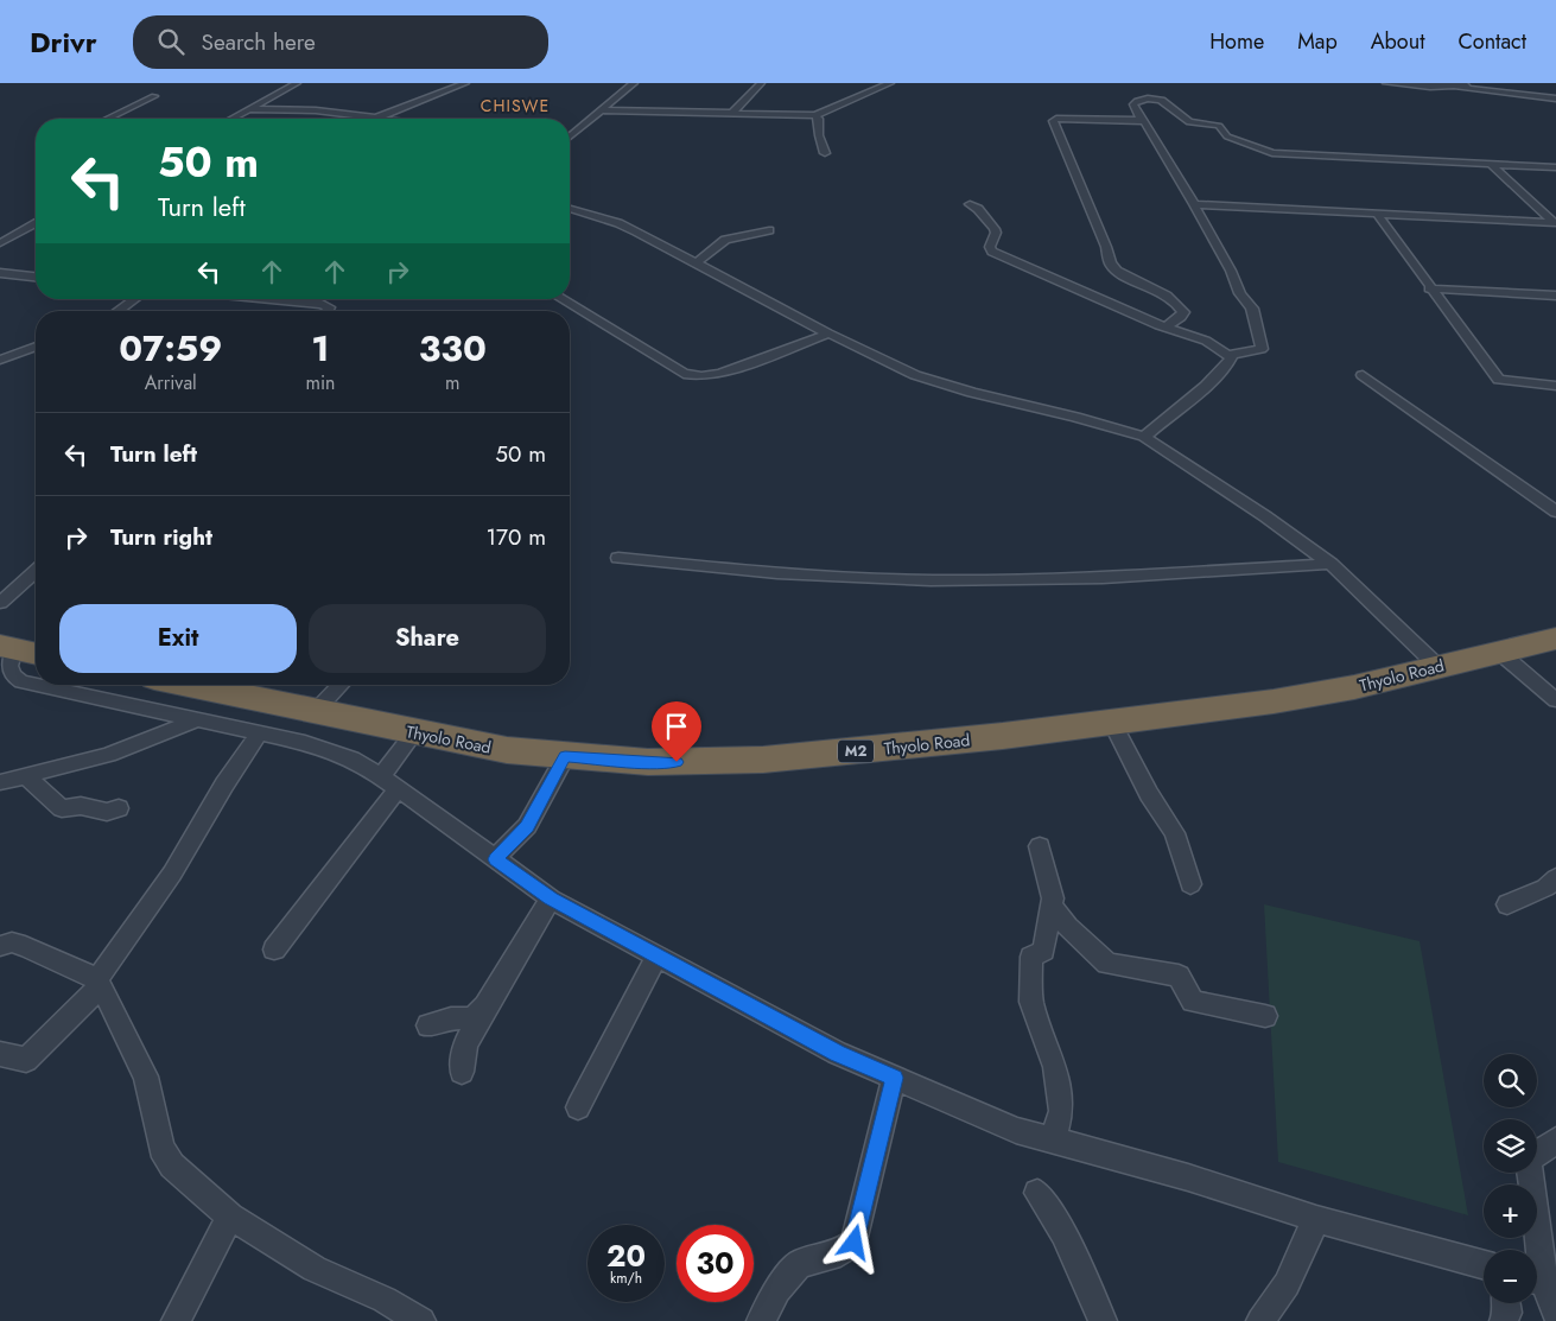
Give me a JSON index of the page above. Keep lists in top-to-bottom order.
{
  "streets": {
    "highway": ["Thyolo Road", "M2"]
  },
  "districts": ["CHISWE"],
  "page": {
    "header": "Drivr",
    "search": "Search here",
    "nav": [
      "Home",
      "Map",
      "About",
      "Contact"
    ],
    "turn": ["50 m", "Turn left"],
    "eta": [
      "07:59",
      "Arrival",
      "1",
      "min",
      "330",
      "m"
    ],
    "list": [
      {
        "name": "Turn left",
        "value": "50 m"
      },
      {
        "name": "Turn right",
        "value": "170 m"
      }
    ],
    "buttons": ["Exit", "Share"],
    "map_buttons": ["+", "−"],
    "speed": "20 km/h",
    "limit": "30"
  }
}
